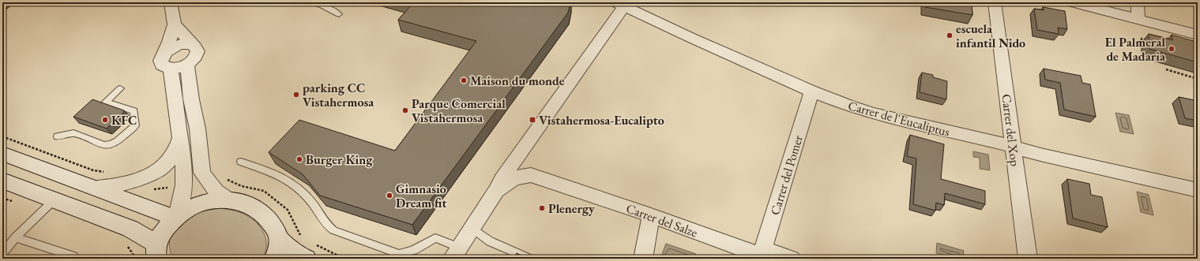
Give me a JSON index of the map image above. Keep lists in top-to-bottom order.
{
  "streets": {
    "street": [
      "Carrer de l'Eucaliptus",
      "Carrer del Xop",
      "Carrer del Pomer",
      "Carrer del Salze"
    ]
  },
  "crossings": [
    ["Carrer de l'Eucaliptus", "Carrer del Xop"],
    ["Carrer de l'Eucaliptus", "Carrer del Pomer"],
    ["Carrer del Pomer", "Carrer del Salze"]
  ],
  "places": {
    "other": [
      "escuela infantil Nido",
      "El Palmeral de Madaria",
      "Maison du monde",
      "parking CC Vistahermosa",
      "Parque Comercial Vistahermosa",
      "KFC",
      "Burger King",
      "Gimnasio Dream fit",
      "Plenergy"
    ],
    "transit": ["Vistahermosa-Eucalipto"]
  }
}
